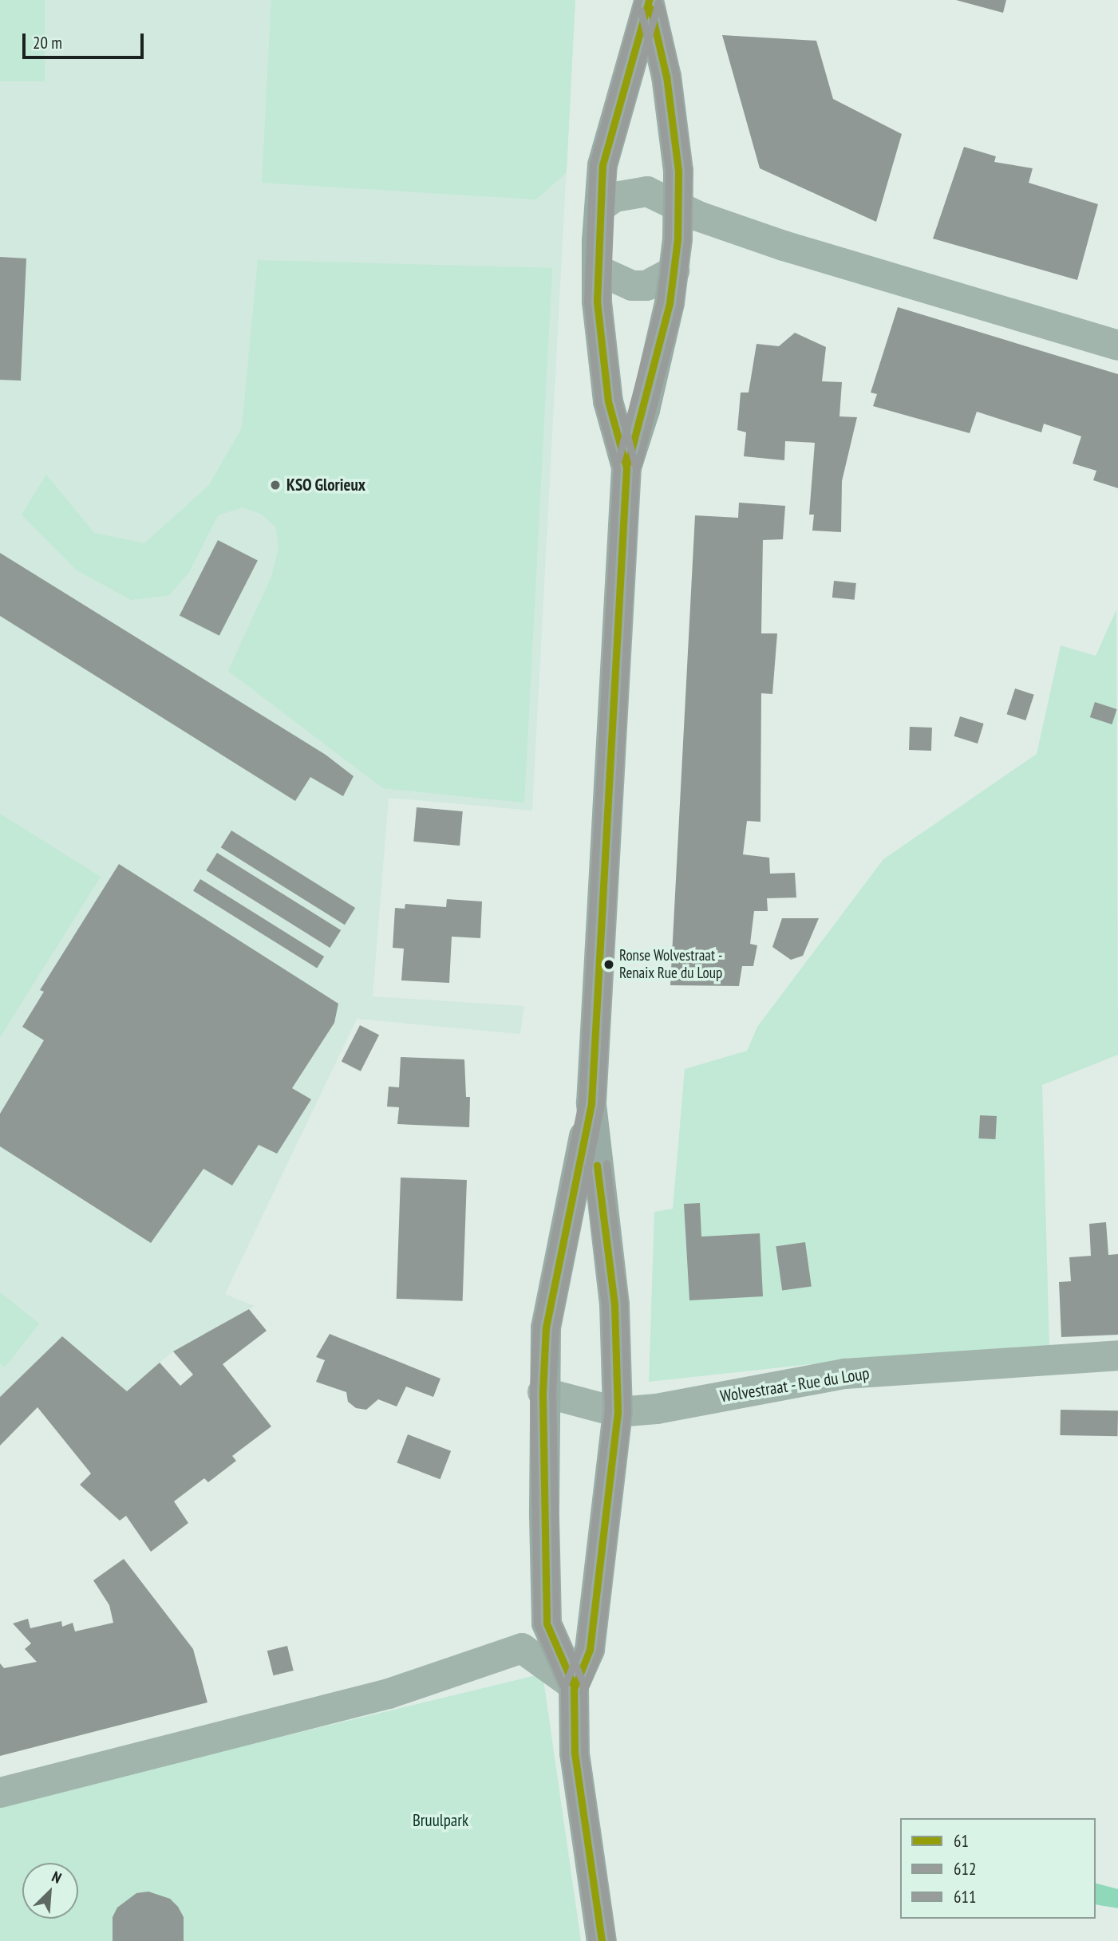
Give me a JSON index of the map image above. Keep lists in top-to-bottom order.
{
  "streets": {
    "street": ["Wolvestraat - Rue du Loup"]
  },
  "parks": ["Bruulpark"],
  "places": ["KSO Glorieux", "Ronse Wolvestraat - Renaix Rue du Loup"],
  "lines": ["transit line 61", "transit line 611", "transit line 612"],
  "legend": ["61", "612", "611"],
  "scale_bar": "20 m",
  "north": "top right"
}
